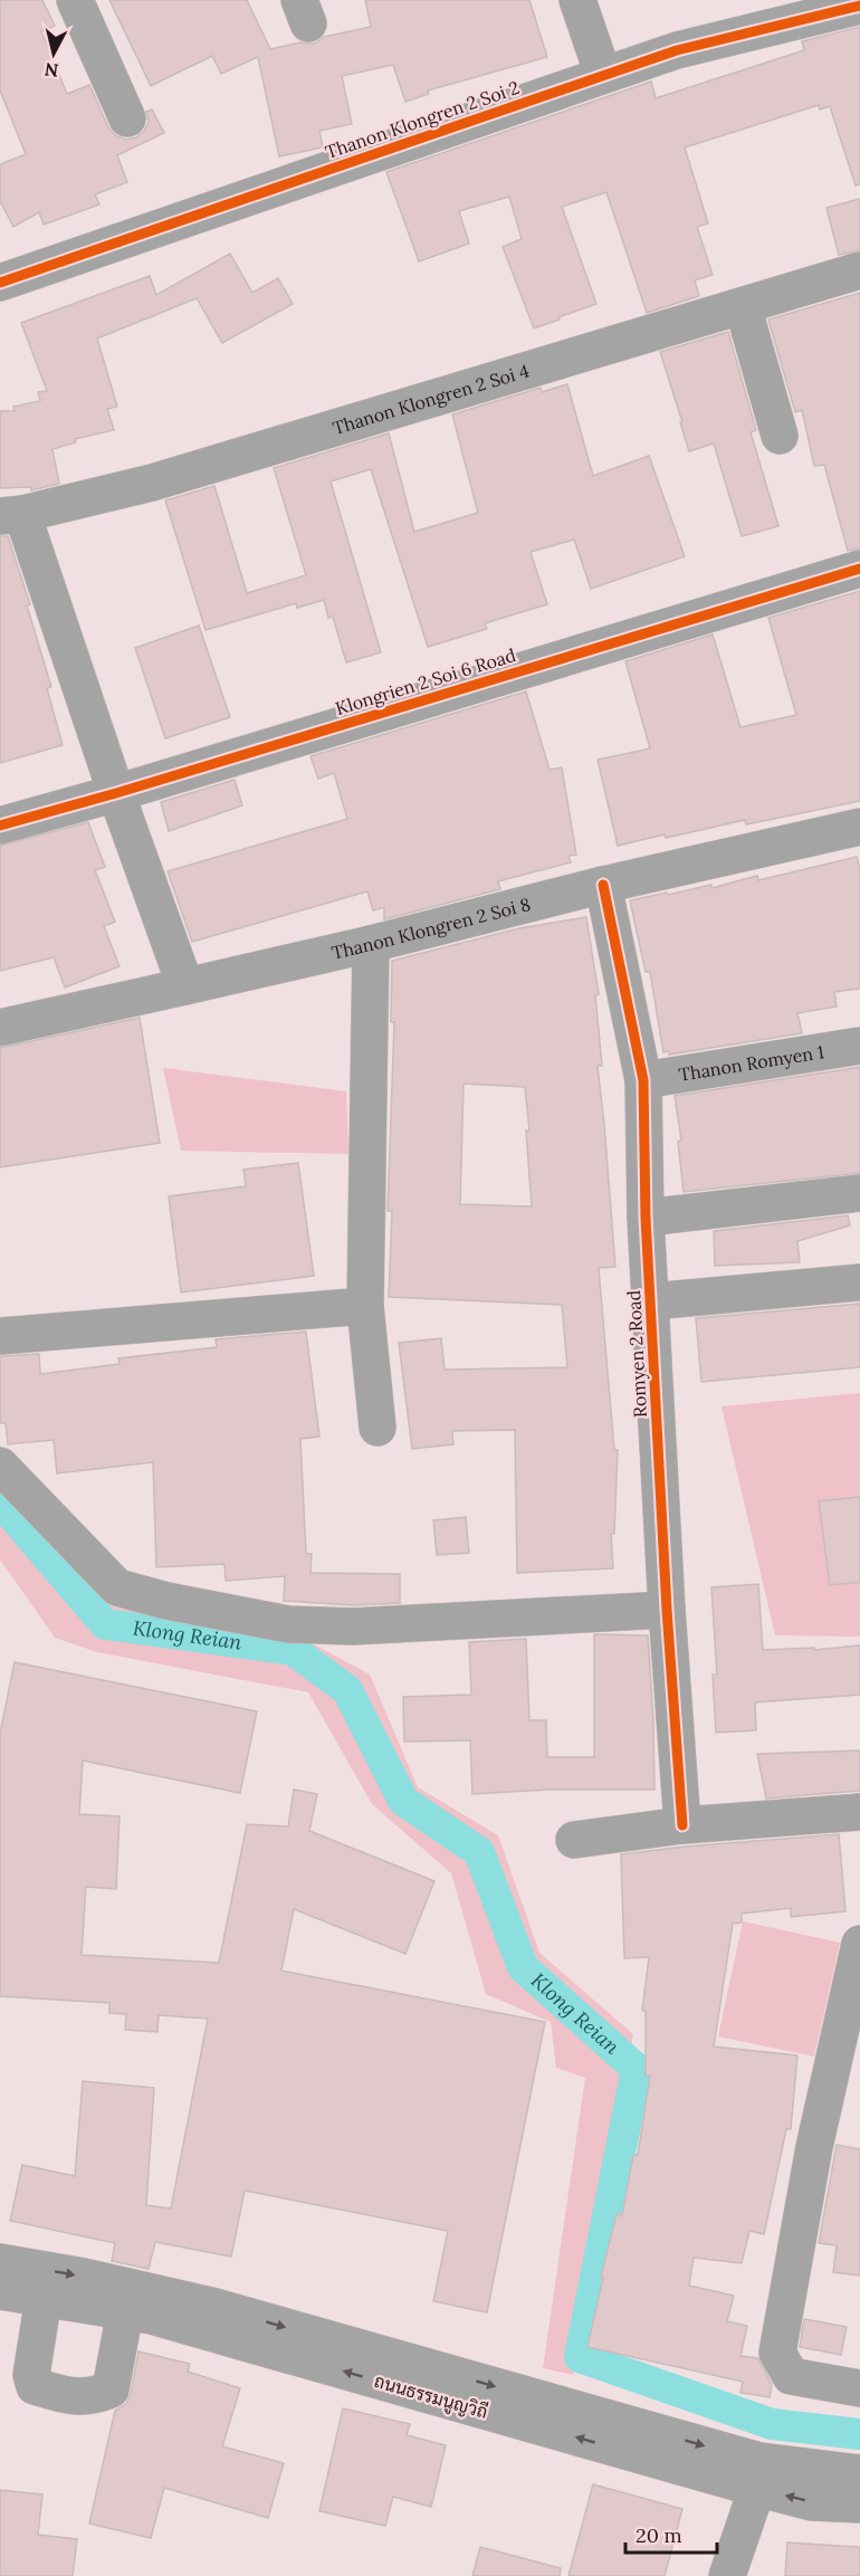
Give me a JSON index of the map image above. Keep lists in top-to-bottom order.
{
  "streets": {
    "street": [
      "Thanon Klongren 2 Soi 2",
      "Thanon Klongren 2 Soi 4",
      "Klongrien 2 Soi 6 Road",
      "Thanon Klongren 2 Soi 8",
      "Thanon Romyen 1",
      "Romyen 2 Road",
      "ถนนธรรมนูญวิถี"
    ]
  },
  "crossings": [
    ["Thanon Klongren 2 Soi 8", "Romyen 2 Road"],
    ["Thanon Romyen 1", "Romyen 2 Road"]
  ],
  "water": ["Klong Reian"],
  "scale_bar": "20 m",
  "north": "bottom"
}
